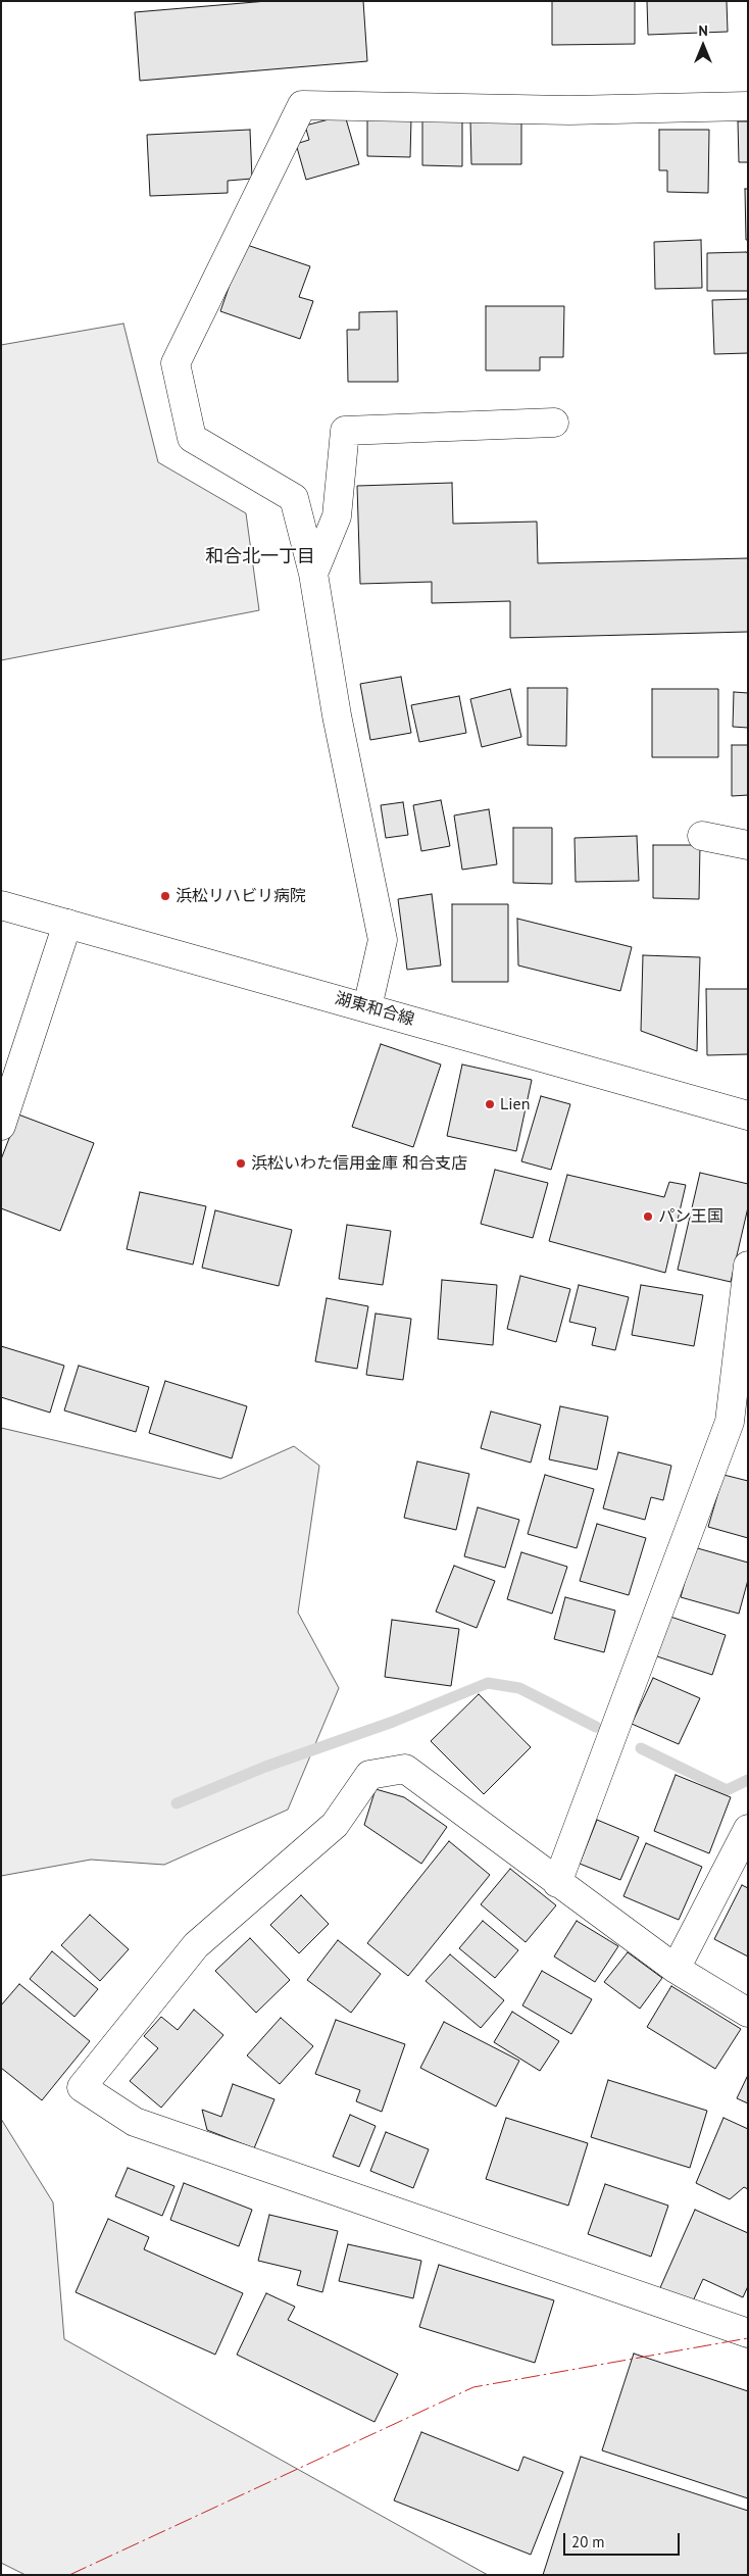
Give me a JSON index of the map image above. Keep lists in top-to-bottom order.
{
  "streets": {
    "street": ["湖東和合線"]
  },
  "districts": ["和合北一丁目"],
  "places": [
    "浜松リハビリ病院",
    "Lien",
    "浜松いわた信用金庫 和合支店",
    "パン王国"
  ],
  "scale_bar": "20 m",
  "north": "top"
}
